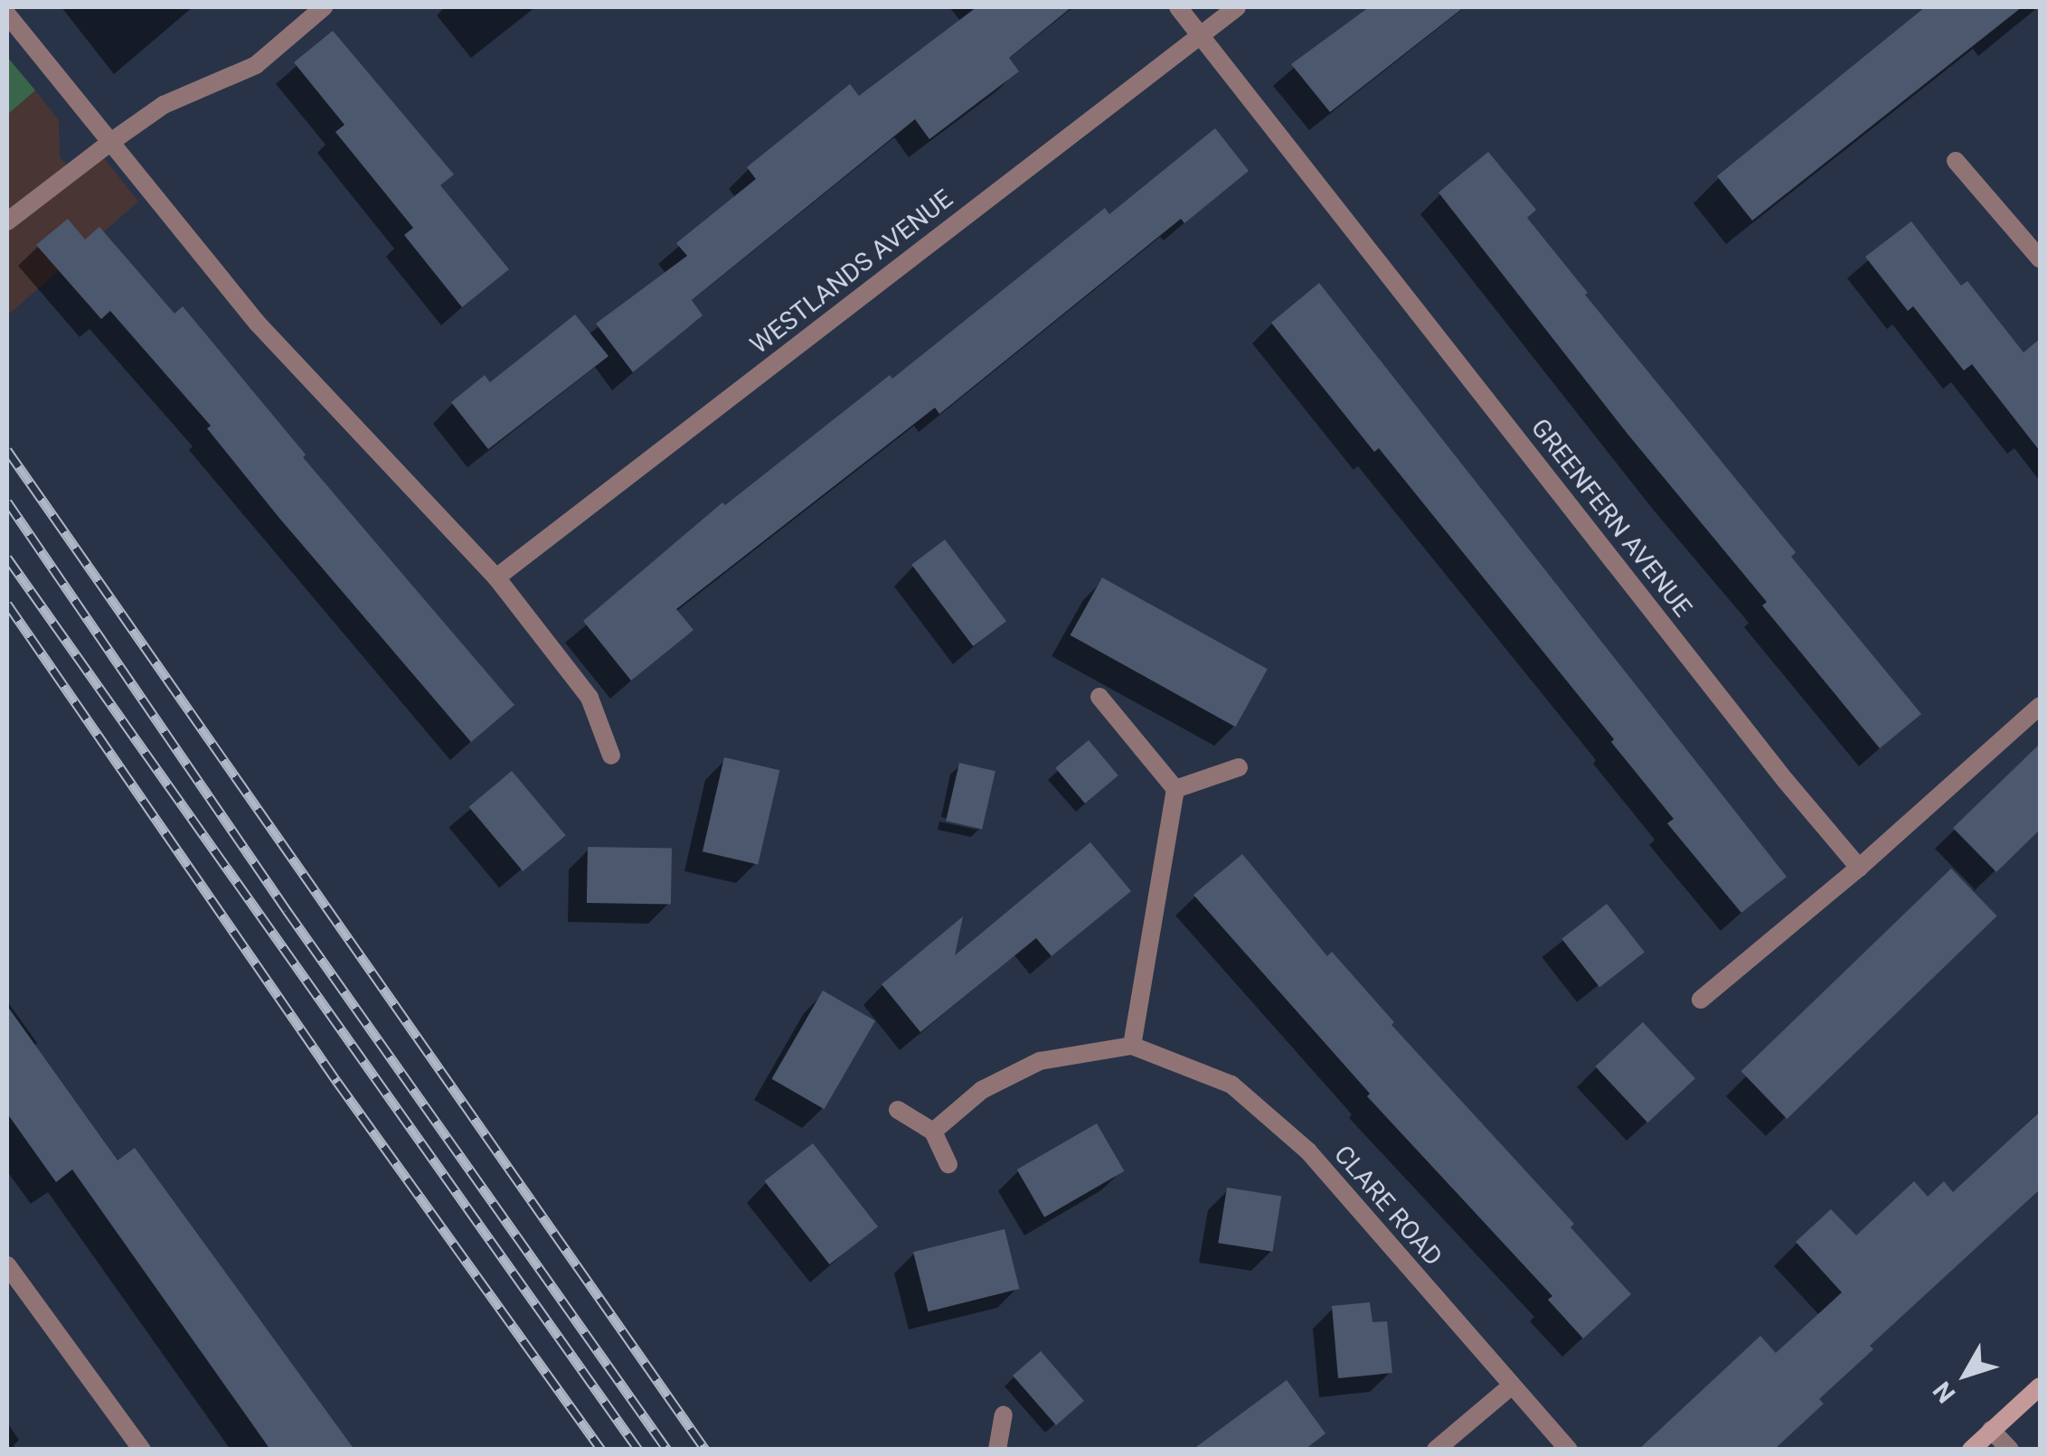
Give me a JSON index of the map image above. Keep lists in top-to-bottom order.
{
  "streets": {
    "street": ["WESTLANDS AVENUE", "GREENFERN AVENUE", "CLARE ROAD"]
  },
  "crossings": [
    ["WESTLANDS AVENUE", "GREENFERN AVENUE"]
  ],
  "north": "bottom left"
}
